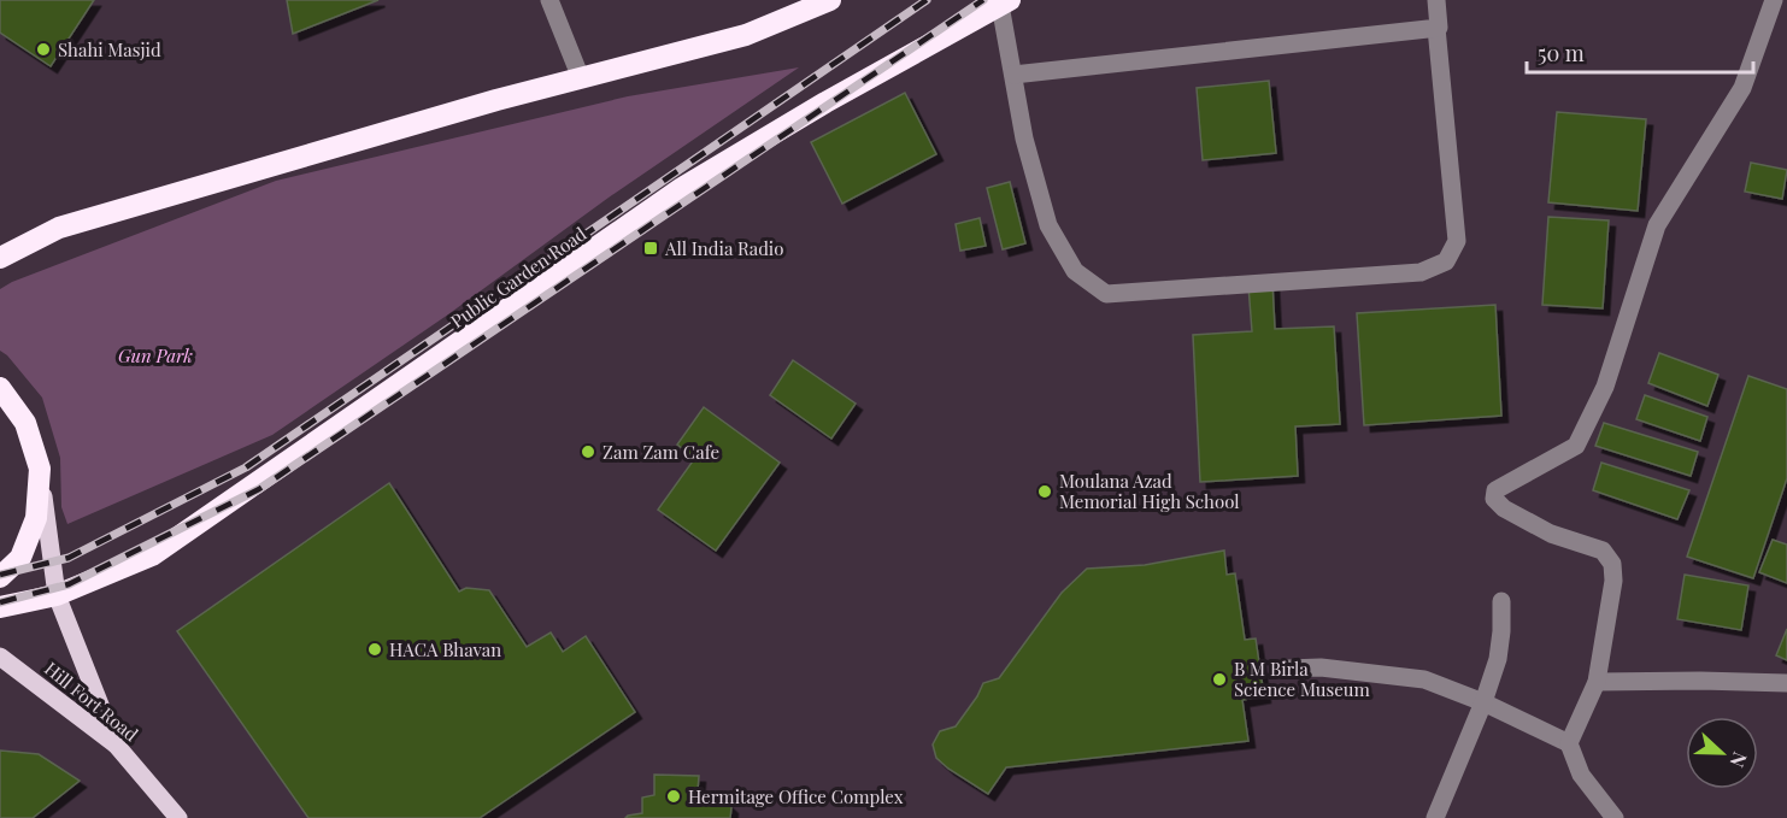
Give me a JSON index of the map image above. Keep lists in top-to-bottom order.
{
  "streets": {
    "highway": ["Public Garden Road"],
    "main road": ["Hill Fort Road"]
  },
  "parks": ["Gun Park"],
  "places": {
    "other": [
      "Shahi Masjid",
      "Zam Zam Cafe",
      "Moulana Azad Memorial High School",
      "HACA Bhavan",
      "B M Birla Science Museum",
      "Hermitage Office Complex"
    ],
    "transit": ["All India Radio"]
  },
  "scale_bar": "50 m",
  "north": "right"
}
